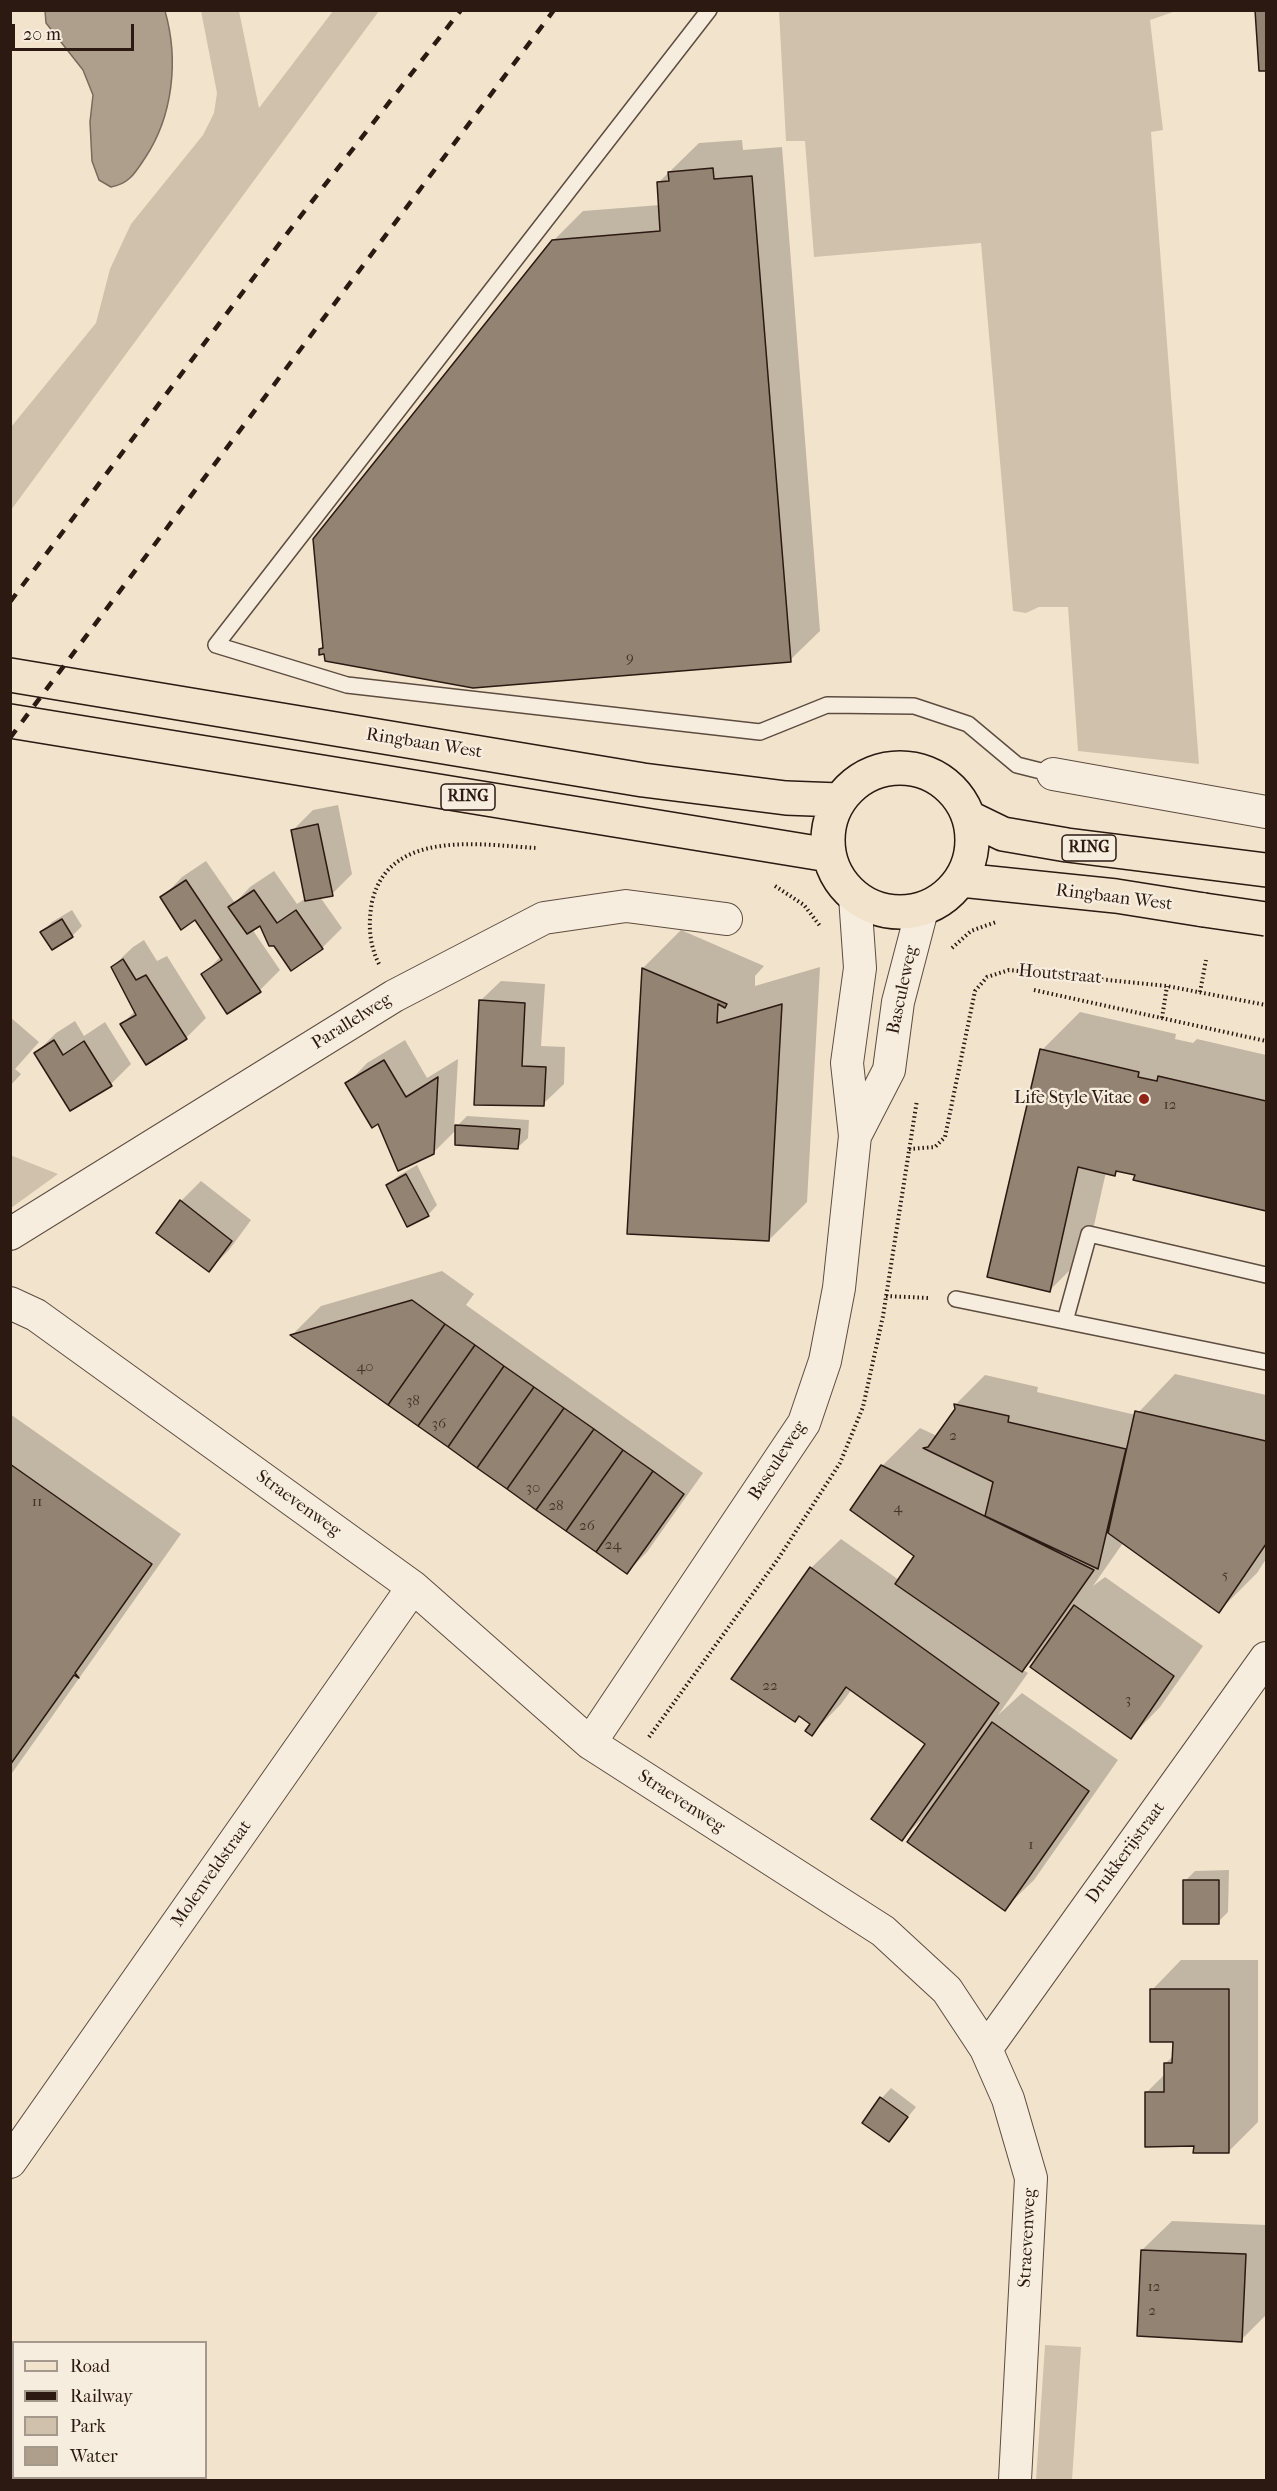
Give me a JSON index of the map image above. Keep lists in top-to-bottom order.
{
  "streets": {
    "main road": ["Ringbaan West", "RING"],
    "street": [
      "Basculeweg",
      "Parallelweg",
      "Straevenweg",
      "Drukkerijstraat",
      "Molenveldstraat"
    ],
    "path": ["Houtstraat"]
  },
  "crossings": [
    ["Ringbaan West", "RING"],
    ["Ringbaan West", "Basculeweg"],
    ["RING", "Basculeweg"],
    ["Basculeweg", "Straevenweg"],
    ["Straevenweg", "Drukkerijstraat"],
    ["Straevenweg", "Molenveldstraat"]
  ],
  "places": ["Life Style Vitae"],
  "house_numbers": [
    "9",
    "12",
    "40",
    "38",
    "36",
    "2",
    "30",
    "11",
    "28",
    "4",
    "26",
    "24",
    "5",
    "22",
    "3",
    "1",
    "12",
    "2"
  ],
  "legend": [
    "Road",
    "Railway",
    "Park",
    "Water"
  ],
  "scale_bar": "20 m"
}
